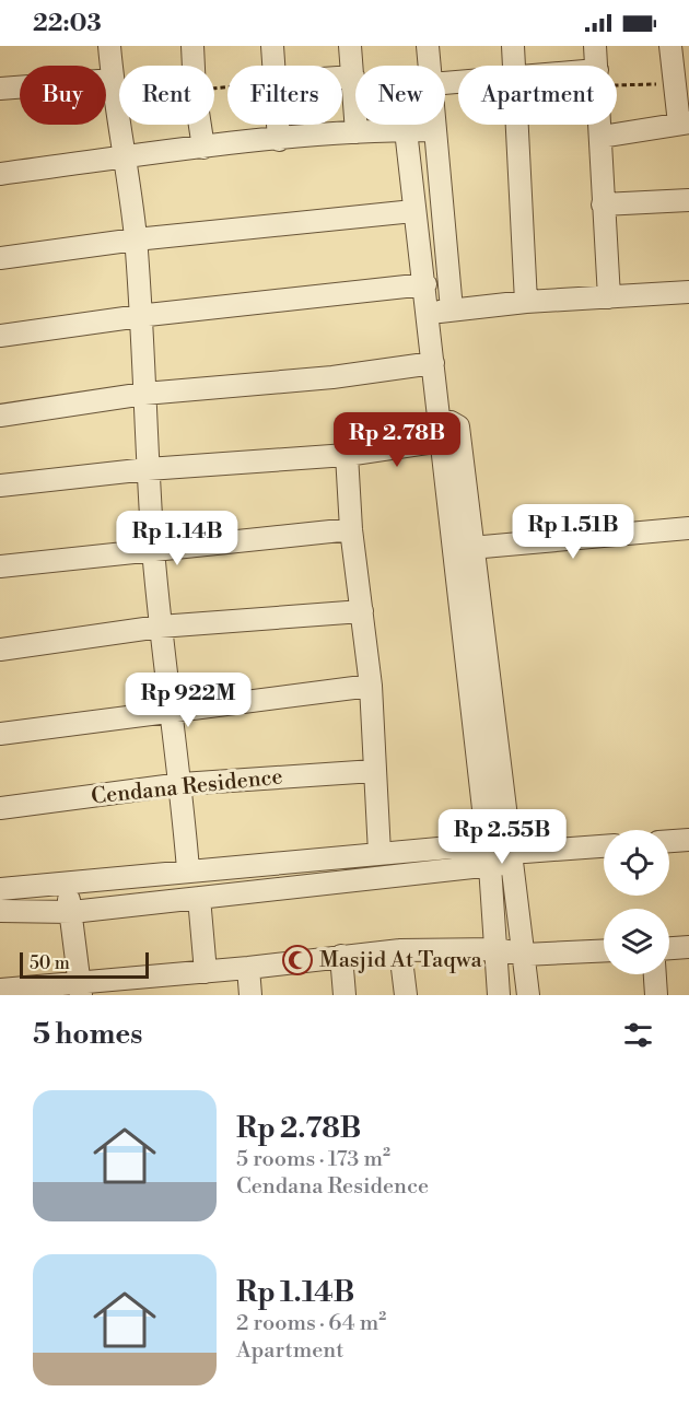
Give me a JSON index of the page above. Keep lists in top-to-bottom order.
{
  "streets": {
    "street": ["Cendana Residence"]
  },
  "places": {
    "mosque": ["Masjid At Taqwa"]
  },
  "scale_bar": "50 m",
  "page": {
    "status": "22:03",
    "chip": [
      "Buy",
      "Rent",
      "Filters",
      "New",
      "Apartment"
    ],
    "price": [
      "Rp 2.78B",
      "Rp 1.51B",
      "Rp 1.14B",
      "Rp 922M",
      "Rp 2.55B"
    ],
    "scale": "50 m",
    "heading": "5 homes",
    "list": [
      {
        "name": "Rp 2.78B",
        "note": "5 rooms · 173 m² · Cendana Residence"
      },
      {
        "name": "Rp 1.14B",
        "note": "2 rooms · 64 m² · Apartment"
      }
    ]
  }
}
